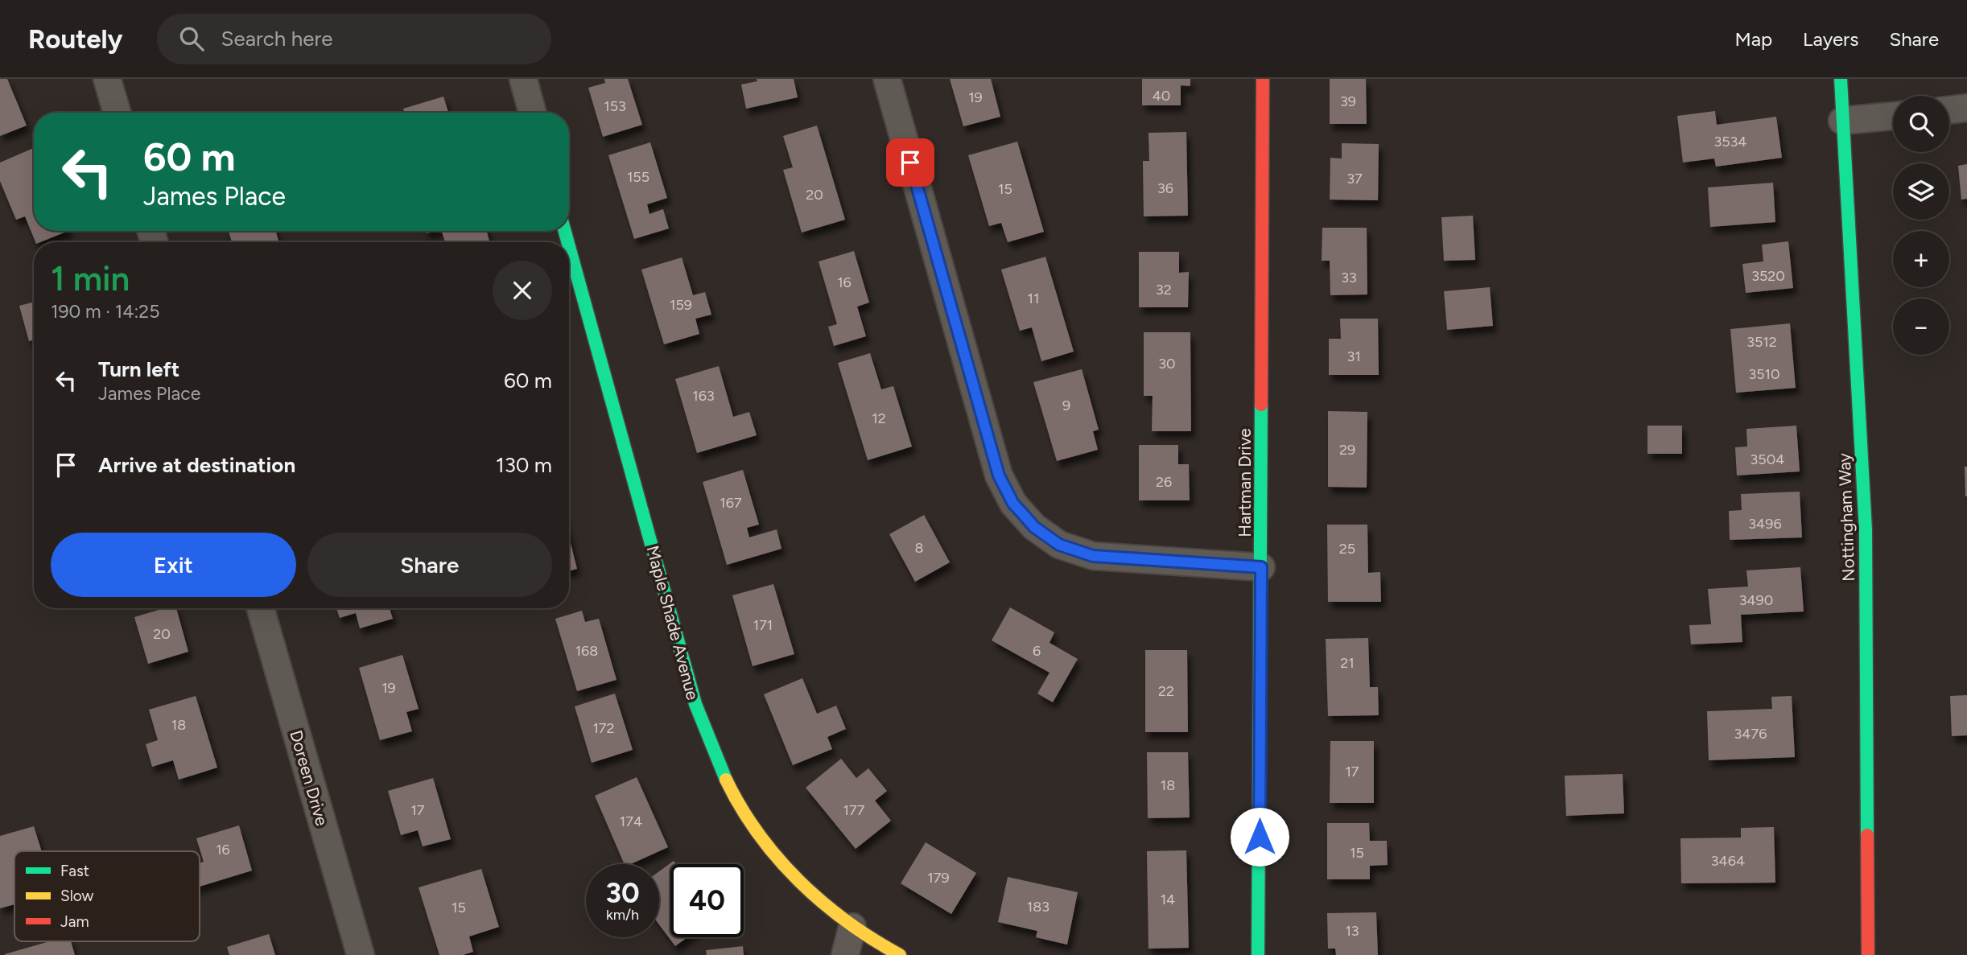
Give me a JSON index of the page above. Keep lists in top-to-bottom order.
{
  "streets": {
    "street": [
      "Hartman Drive",
      "Nottingham Way",
      "Maple Shade Avenue",
      "Doreen Drive"
    ]
  },
  "house_numbers": [
    "40",
    "19",
    "39",
    "153",
    "3534",
    "155",
    "37",
    "36",
    "15",
    "20",
    "3520",
    "33",
    "16",
    "32",
    "11",
    "159",
    "3512",
    "31",
    "30",
    "3510",
    "163",
    "9",
    "12",
    "29",
    "3504",
    "26",
    "167",
    "3496",
    "8",
    "25",
    "3490",
    "171",
    "20",
    "168",
    "6",
    "21",
    "19",
    "22",
    "18",
    "172",
    "3476",
    "17",
    "18",
    "17",
    "177",
    "174",
    "16",
    "15",
    "3464",
    "179",
    "14",
    "183",
    "15",
    "13"
  ],
  "legend": ["Fast", "Slow", "Jam"],
  "page": {
    "header": "Routely",
    "search": "Search here",
    "nav": ["Map", "Layers", "Share"],
    "map_buttons": ["+", "−"],
    "turn": ["60 m", "James Place"],
    "heading": ["1 min", "190 m · 14:25"],
    "list": [
      {
        "name": "Turn left",
        "note": "James Place",
        "value": "60 m"
      },
      {
        "name": "Arrive at destination",
        "value": "130 m"
      }
    ],
    "buttons": ["Exit", "Share"],
    "speed": "30 km/h",
    "limit": "40"
  }
}
